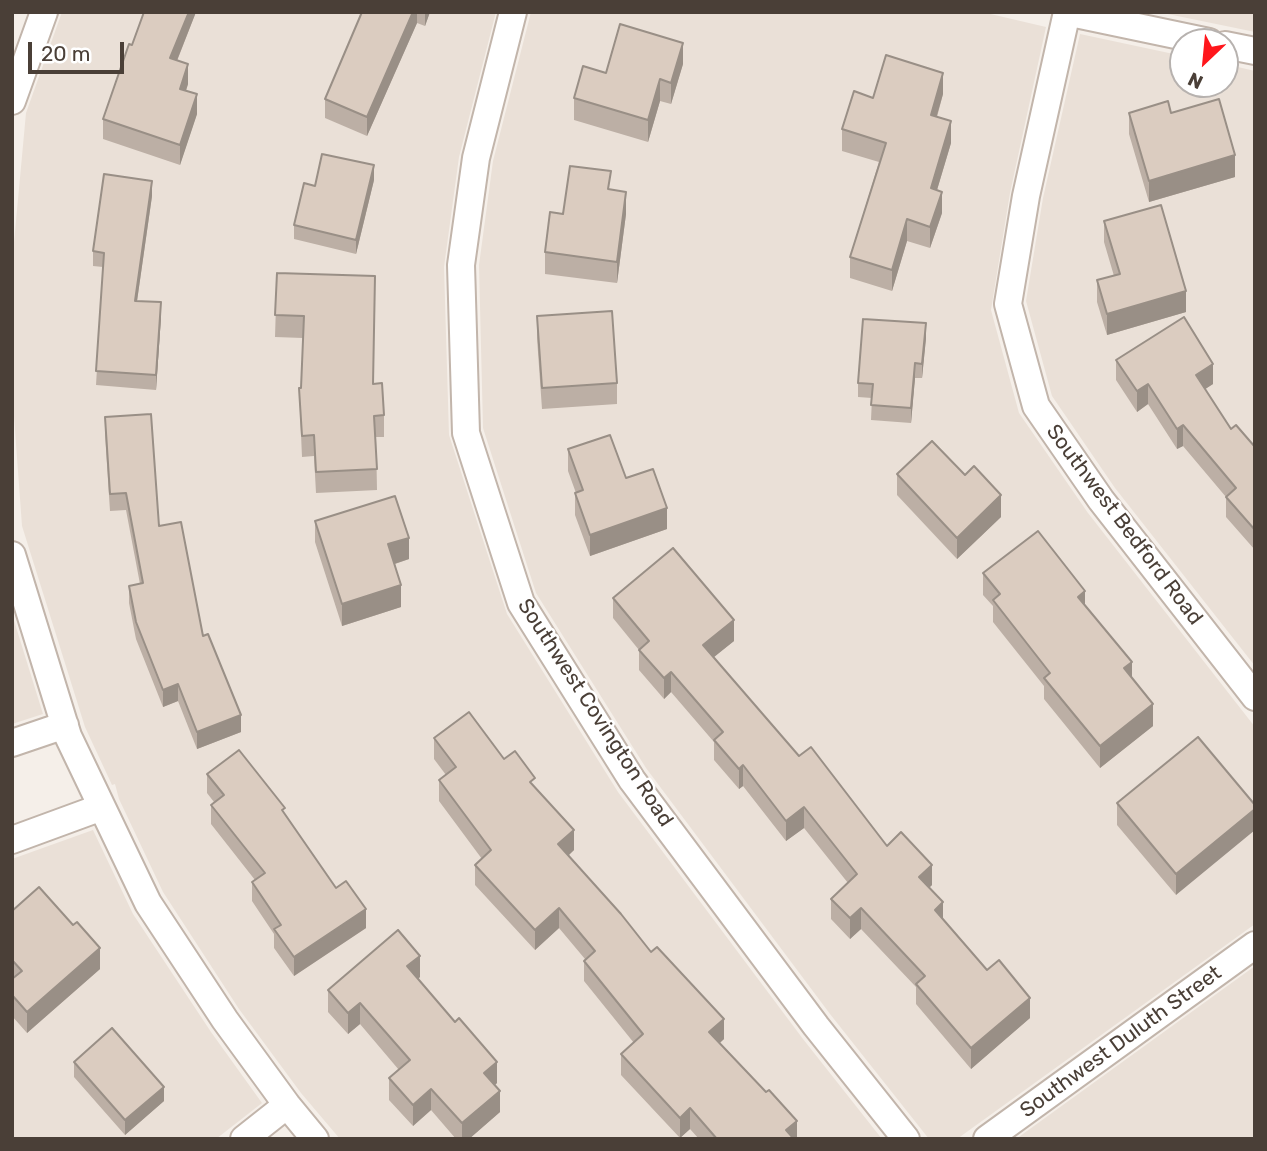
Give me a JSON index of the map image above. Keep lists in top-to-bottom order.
{
  "streets": {
    "street": ["Southwest Bedford Road", "Southwest Covington Road", "Southwest Duluth Street"]
  },
  "scale_bar": "20 m",
  "north": "bottom left"
}
